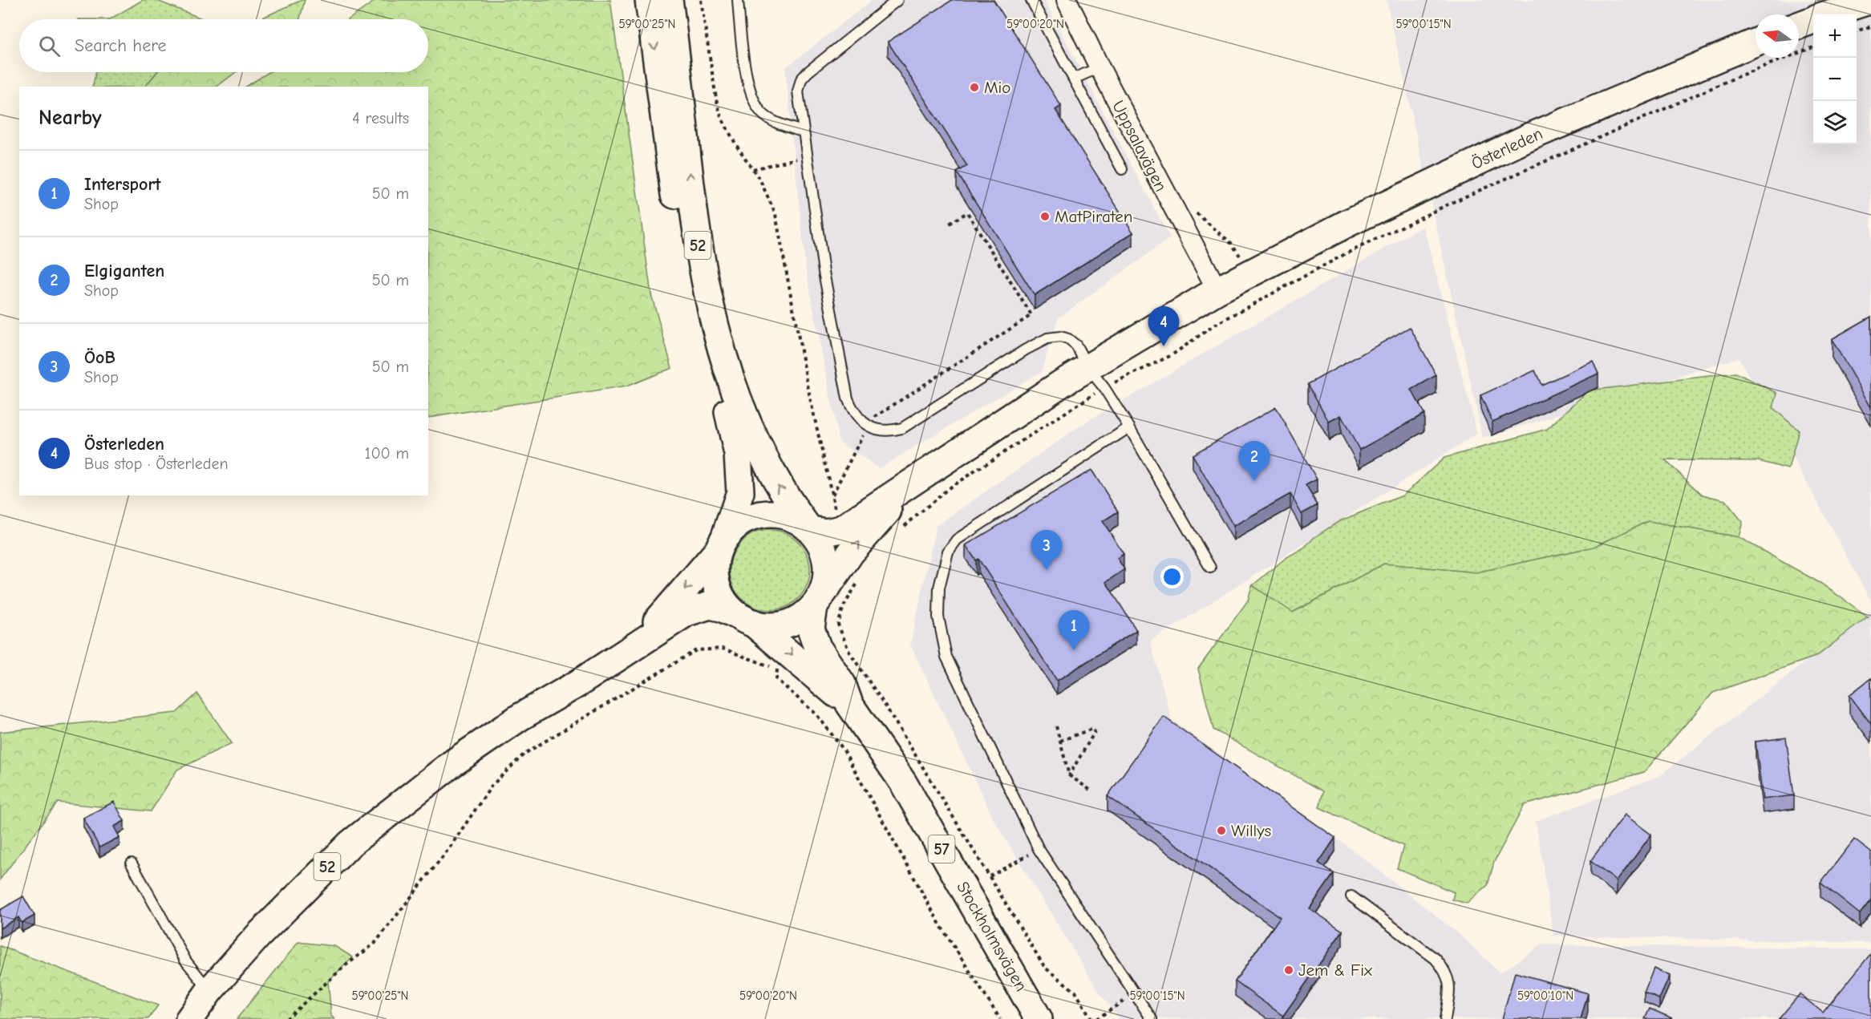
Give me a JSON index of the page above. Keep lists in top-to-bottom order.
{
  "streets": {
    "main road": [
      "Österleden",
      "52",
      "57",
      "Stockholmsvägen"
    ],
    "street": ["Uppsalavägen"]
  },
  "crossings": [
    ["Uppsalavägen", "Österleden"],
    ["Österleden", "52"],
    ["Österleden", "Stockholmsvägen"],
    ["52", "Stockholmsvägen"]
  ],
  "places": [
    "Mio",
    "MatPiraten",
    "Willys",
    "Jem & Fix"
  ],
  "north": "left",
  "page": {
    "map_buttons": ["+", "−"],
    "search": "Search here",
    "heading": ["Nearby", "4 results"],
    "list": [
      {
        "mark": "1",
        "name": "Intersport",
        "note": "Shop",
        "value": "50 m"
      },
      {
        "mark": "2",
        "name": "Elgiganten",
        "note": "Shop",
        "value": "50 m"
      },
      {
        "mark": "3",
        "name": "ÖoB",
        "note": "Shop",
        "value": "50 m"
      },
      {
        "mark": "4",
        "name": "Österleden",
        "note": "Bus stop · Österleden",
        "value": "100 m"
      }
    ],
    "pins": [
      "4",
      "2",
      "3",
      "1"
    ]
  },
  "coordinates": [
    "59°00'25\"N",
    "59°00'20\"N",
    "59°00'15\"N",
    "59°00'10\"N"
  ]
}
